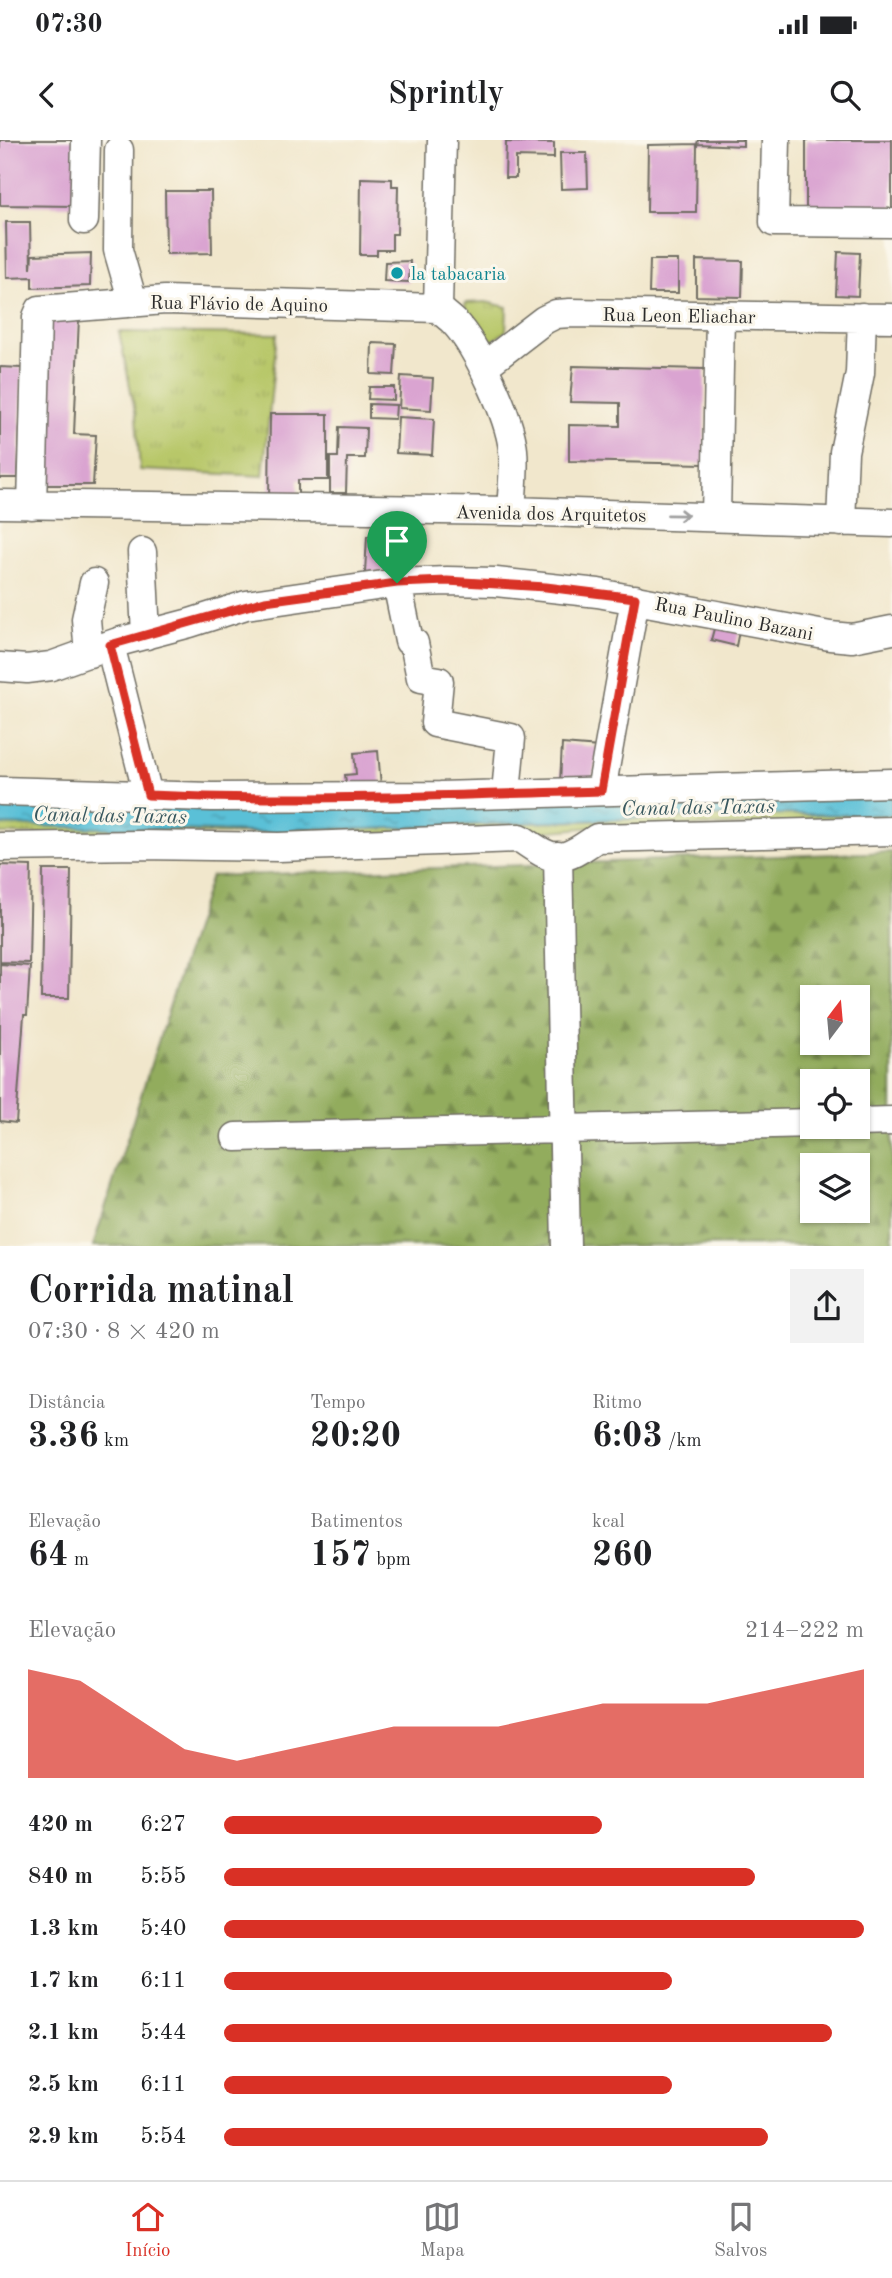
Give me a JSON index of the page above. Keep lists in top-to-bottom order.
{
  "streets": {
    "street": [
      "Rua Flávio de Aquino",
      "Rua Leon Eliachar",
      "Avenida dos Arquitetos",
      "Rua Paulino Bazani"
    ]
  },
  "crossings": [
    ["Rua Flávio de Aquino", "Avenida dos Arquitetos"]
  ],
  "water": ["Canal das Taxas"],
  "places": ["la tabacaria"],
  "north": "top",
  "page": {
    "status": "07:30",
    "header": "Sprintly",
    "heading": ["Corrida matinal", "07:30 · 8 × 420 m"],
    "stats": [
      ["Distância", "3.36 km"],
      ["Tempo", "20:20"],
      ["Ritmo", "6:03 /km"],
      ["Elevação", "64 m"],
      ["Batimentos", "157 bpm"],
      ["kcal", "260"]
    ],
    "chart": ["Elevação", "214–222 m"],
    "list": [
      {
        "name": "420 m",
        "note": "6:27"
      },
      {
        "name": "840 m",
        "note": "5:55"
      },
      {
        "name": "1.3 km",
        "note": "5:40"
      },
      {
        "name": "1.7 km",
        "note": "6:11"
      },
      {
        "name": "2.1 km",
        "note": "5:44"
      },
      {
        "name": "2.5 km",
        "note": "6:11"
      },
      {
        "name": "2.9 km",
        "note": "5:54"
      }
    ],
    "tabs": ["Início", "Mapa", "Salvos"]
  }
}
